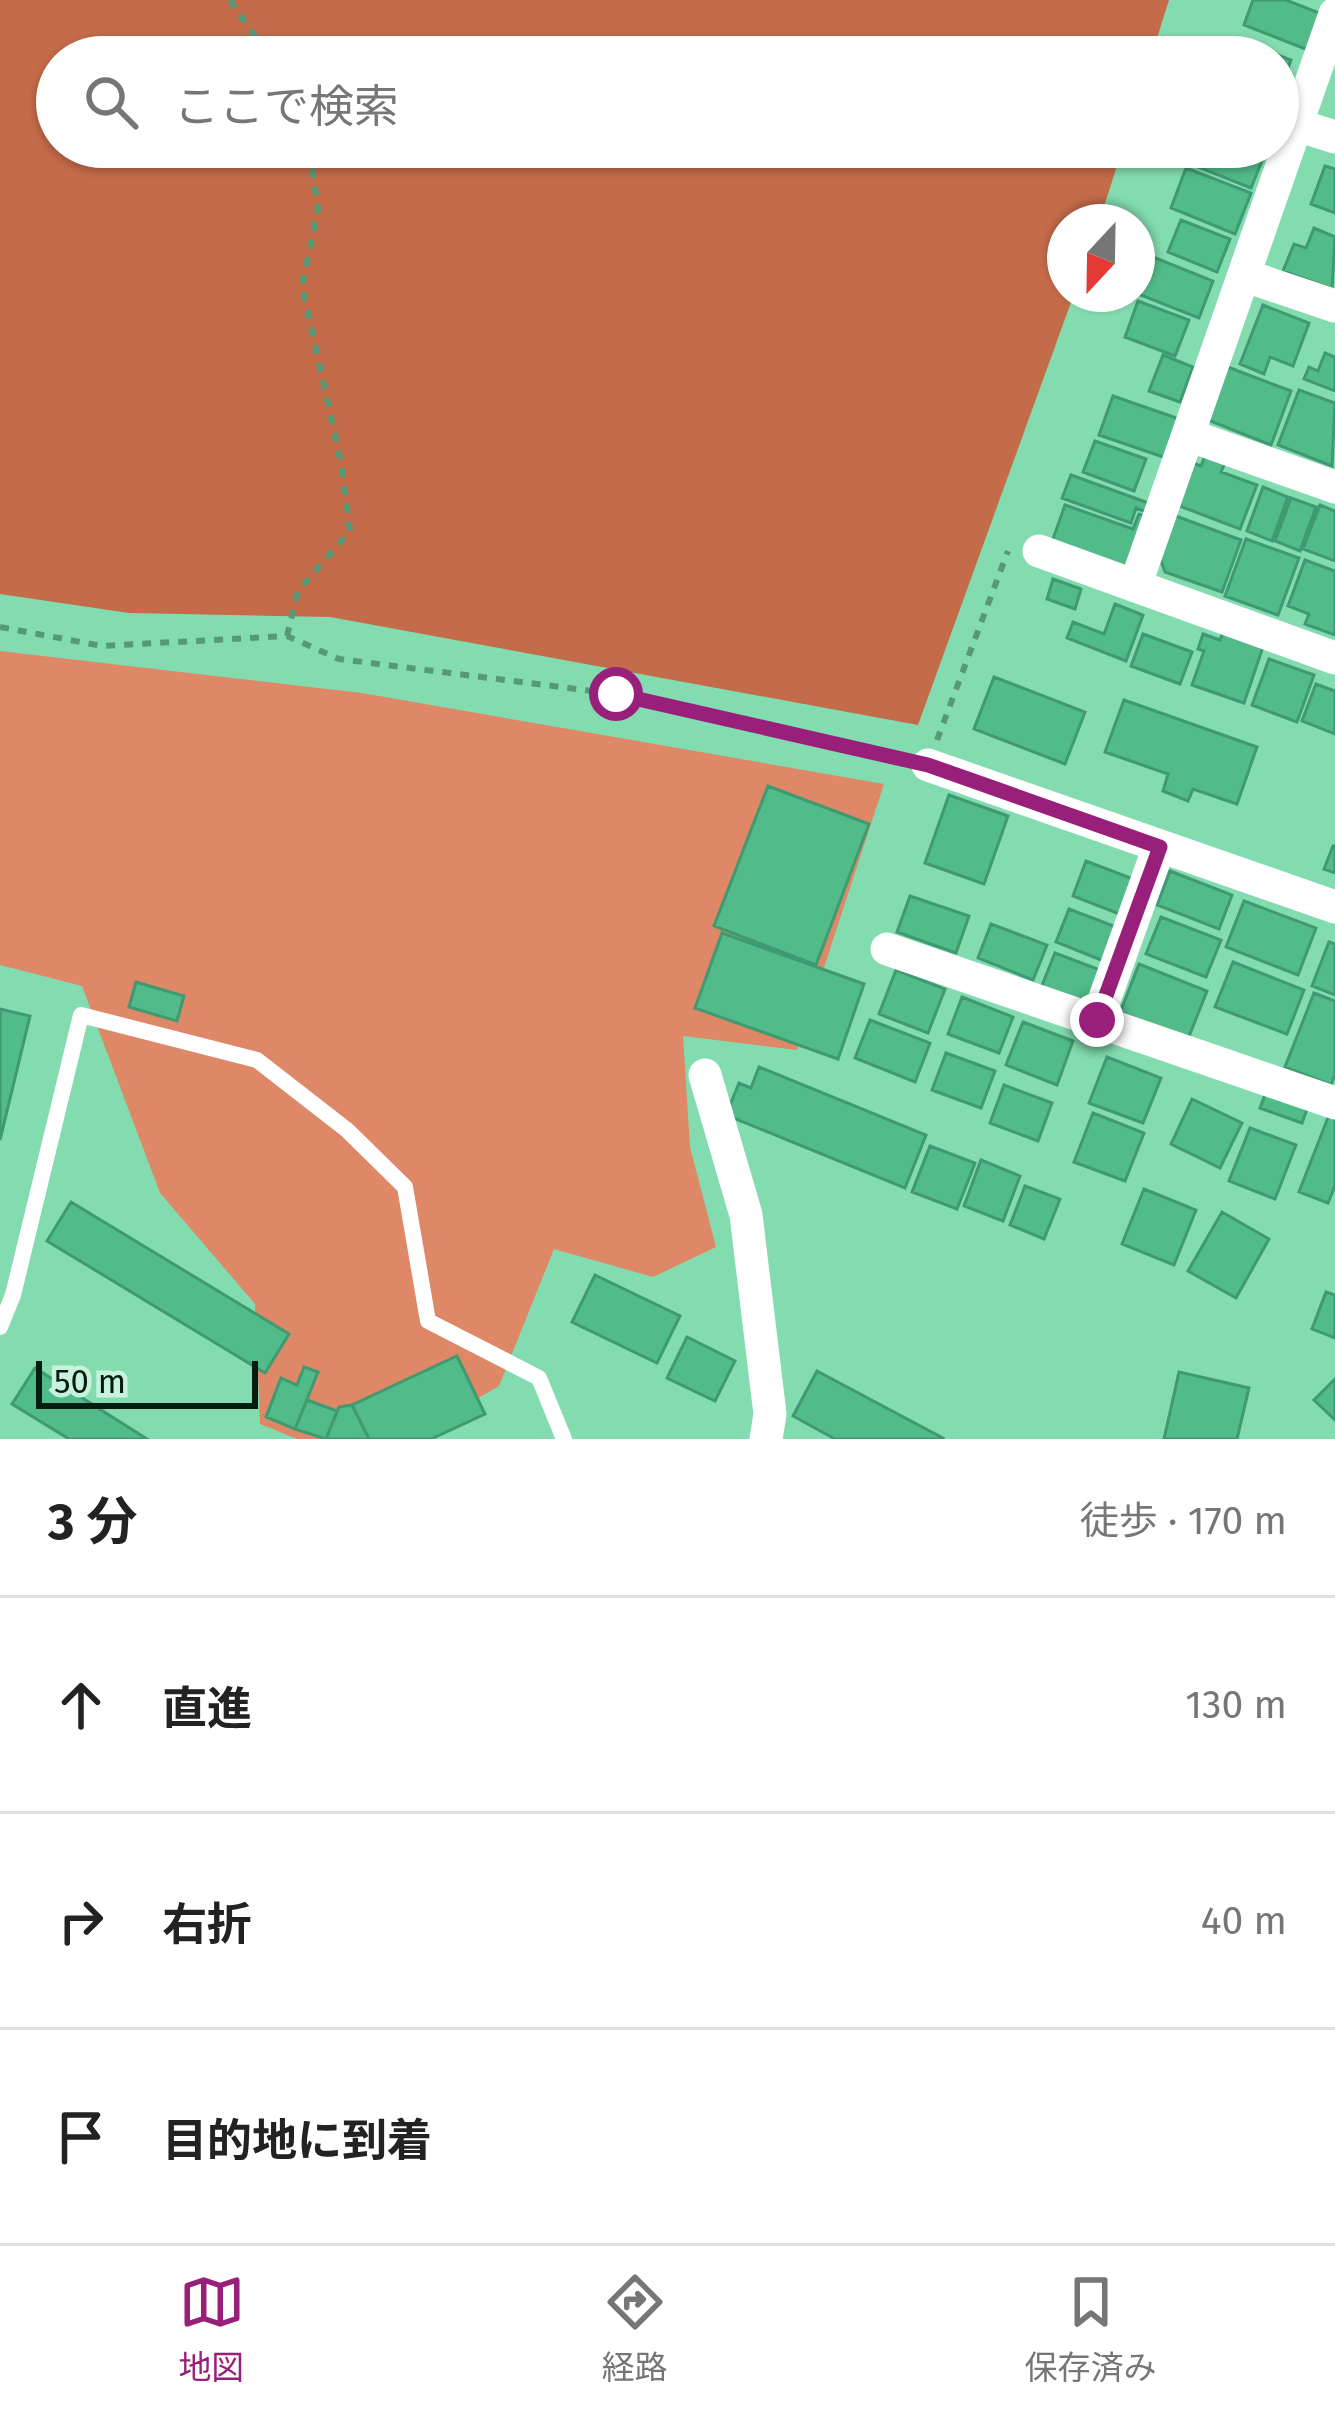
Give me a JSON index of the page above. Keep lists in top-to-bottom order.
{
  "scale_bar": "50 m",
  "north": "bottom",
  "page": {
    "search": "ここで検索",
    "scale": "50 m",
    "heading": ["3 分", "徒歩 · 170 m"],
    "list": [
      ["直進", "130 m"],
      ["右折", "40 m"],
      "目的地に到着"
    ],
    "nav": ["地図", "経路", "保存済み"]
  }
}
